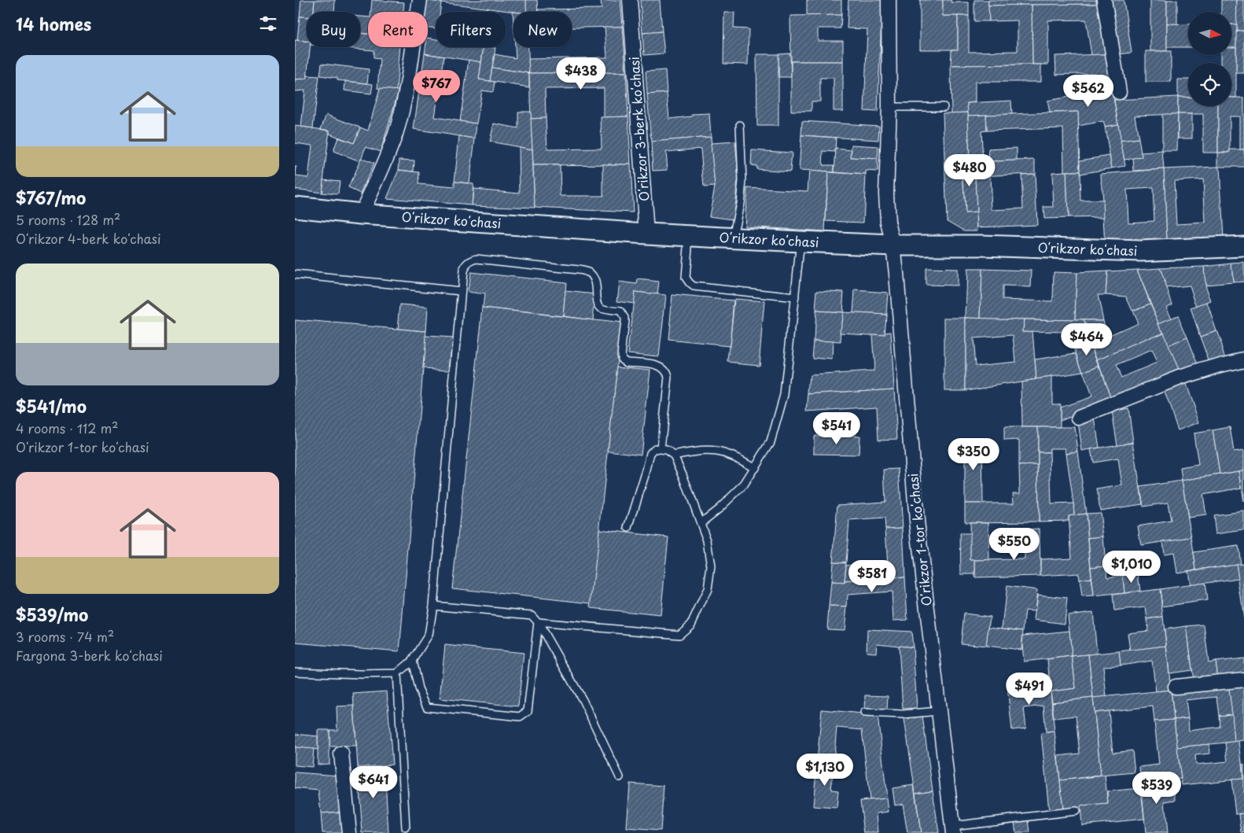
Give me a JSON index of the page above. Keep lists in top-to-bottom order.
{
  "streets": {
    "main road": ["Oʻrikzor koʻchasi"],
    "street": ["Oʻrikzor 3-berk koʻchasi", "Oʻrikzor 1-tor koʻchasi"]
  },
  "crossings": [
    ["Oʻrikzor 3-berk koʻchasi", "Oʻrikzor koʻchasi"],
    ["Oʻrikzor koʻchasi", "Oʻrikzor 1-tor koʻchasi"]
  ],
  "north": "right",
  "page": {
    "heading": "14 homes",
    "chip": [
      "Buy",
      "Rent",
      "Filters",
      "New"
    ],
    "list": [
      {
        "name": "$767/mo",
        "note": "5 rooms · 128 m² · Oʻrikzor 4-berk koʻchasi"
      },
      {
        "name": "$541/mo",
        "note": "4 rooms · 112 m² · Oʻrikzor 1-tor koʻchasi"
      },
      {
        "name": "$539/mo",
        "note": "3 rooms · 74 m² · Fargona 3-berk koʻchasi"
      }
    ],
    "price": [
      "$438",
      "$767",
      "$562",
      "$480",
      "$464",
      "$541",
      "$350",
      "$550",
      "$1,010",
      "$581",
      "$491",
      "$1,130",
      "$641",
      "$539"
    ]
  }
}
